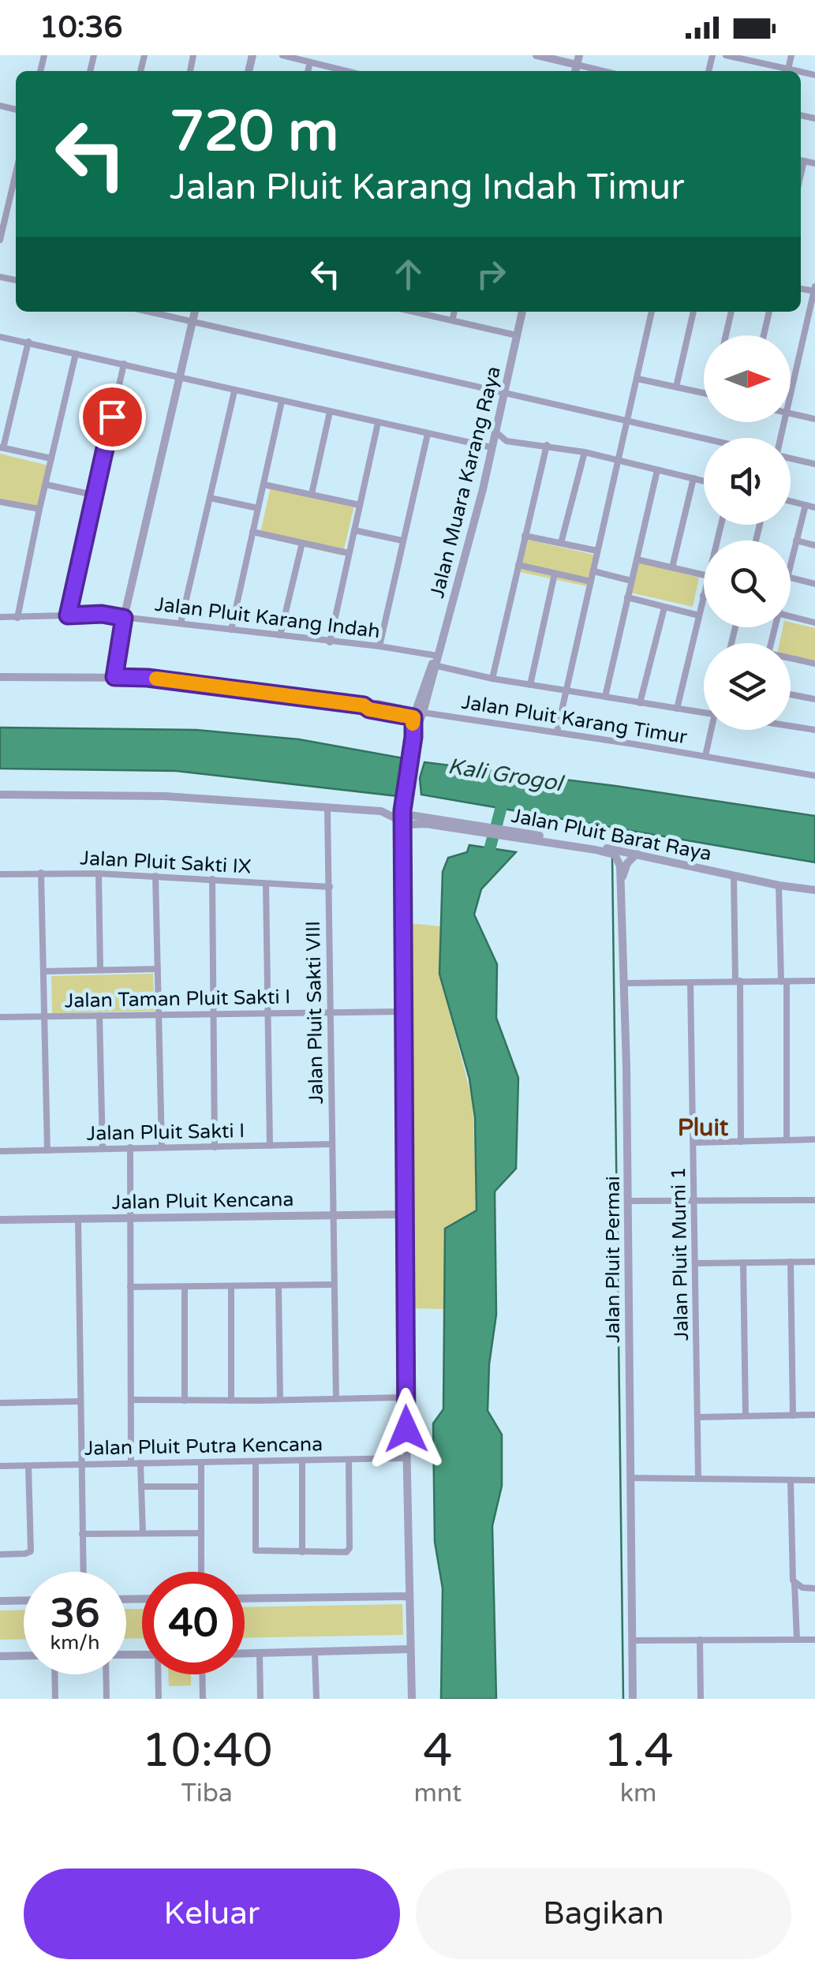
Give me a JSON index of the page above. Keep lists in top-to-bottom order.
{
  "streets": {
    "street": [
      "Jalan Muara Karang Raya",
      "Jalan Pluit Karang Indah",
      "Jalan Pluit Karang Timur",
      "Jalan Pluit Barat Raya",
      "Jalan Pluit Sakti IX",
      "Jalan Taman Pluit Sakti I",
      "Jalan Pluit Sakti VIII",
      "Jalan Pluit Sakti I",
      "Jalan Pluit Kencana",
      "Jalan Pluit Murni 1",
      "Jalan Pluit Permai",
      "Jalan Pluit Putra Kencana"
    ]
  },
  "crossings": [
    ["Jalan Muara Karang Raya", "Jalan Pluit Karang Indah"],
    ["Jalan Muara Karang Raya", "Jalan Pluit Karang Timur"],
    ["Jalan Muara Karang Raya", "Jalan Pluit Barat Raya"],
    ["Jalan Muara Karang Raya", "Jalan Taman Pluit Sakti I"],
    ["Jalan Muara Karang Raya", "Jalan Pluit Kencana"],
    ["Jalan Muara Karang Raya", "Jalan Pluit Putra Kencana"],
    ["Jalan Pluit Barat Raya", "Jalan Pluit Permai"],
    ["Jalan Pluit Sakti IX", "Jalan Pluit Sakti VIII"],
    ["Jalan Taman Pluit Sakti I", "Jalan Pluit Sakti VIII"],
    ["Jalan Pluit Sakti VIII", "Jalan Pluit Sakti I"],
    ["Jalan Pluit Sakti VIII", "Jalan Pluit Kencana"]
  ],
  "districts": ["Pluit"],
  "water": ["Kali Grogol"],
  "north": "right",
  "page": {
    "status": "10:36",
    "turn": ["720 m", "Jalan Pluit Karang Indah Timur"],
    "speed": "36 km/h",
    "limit": "40",
    "eta": [
      "10:40",
      "Tiba",
      "4",
      "mnt",
      "1.4",
      "km"
    ],
    "buttons": ["Keluar", "Bagikan"]
  }
}
